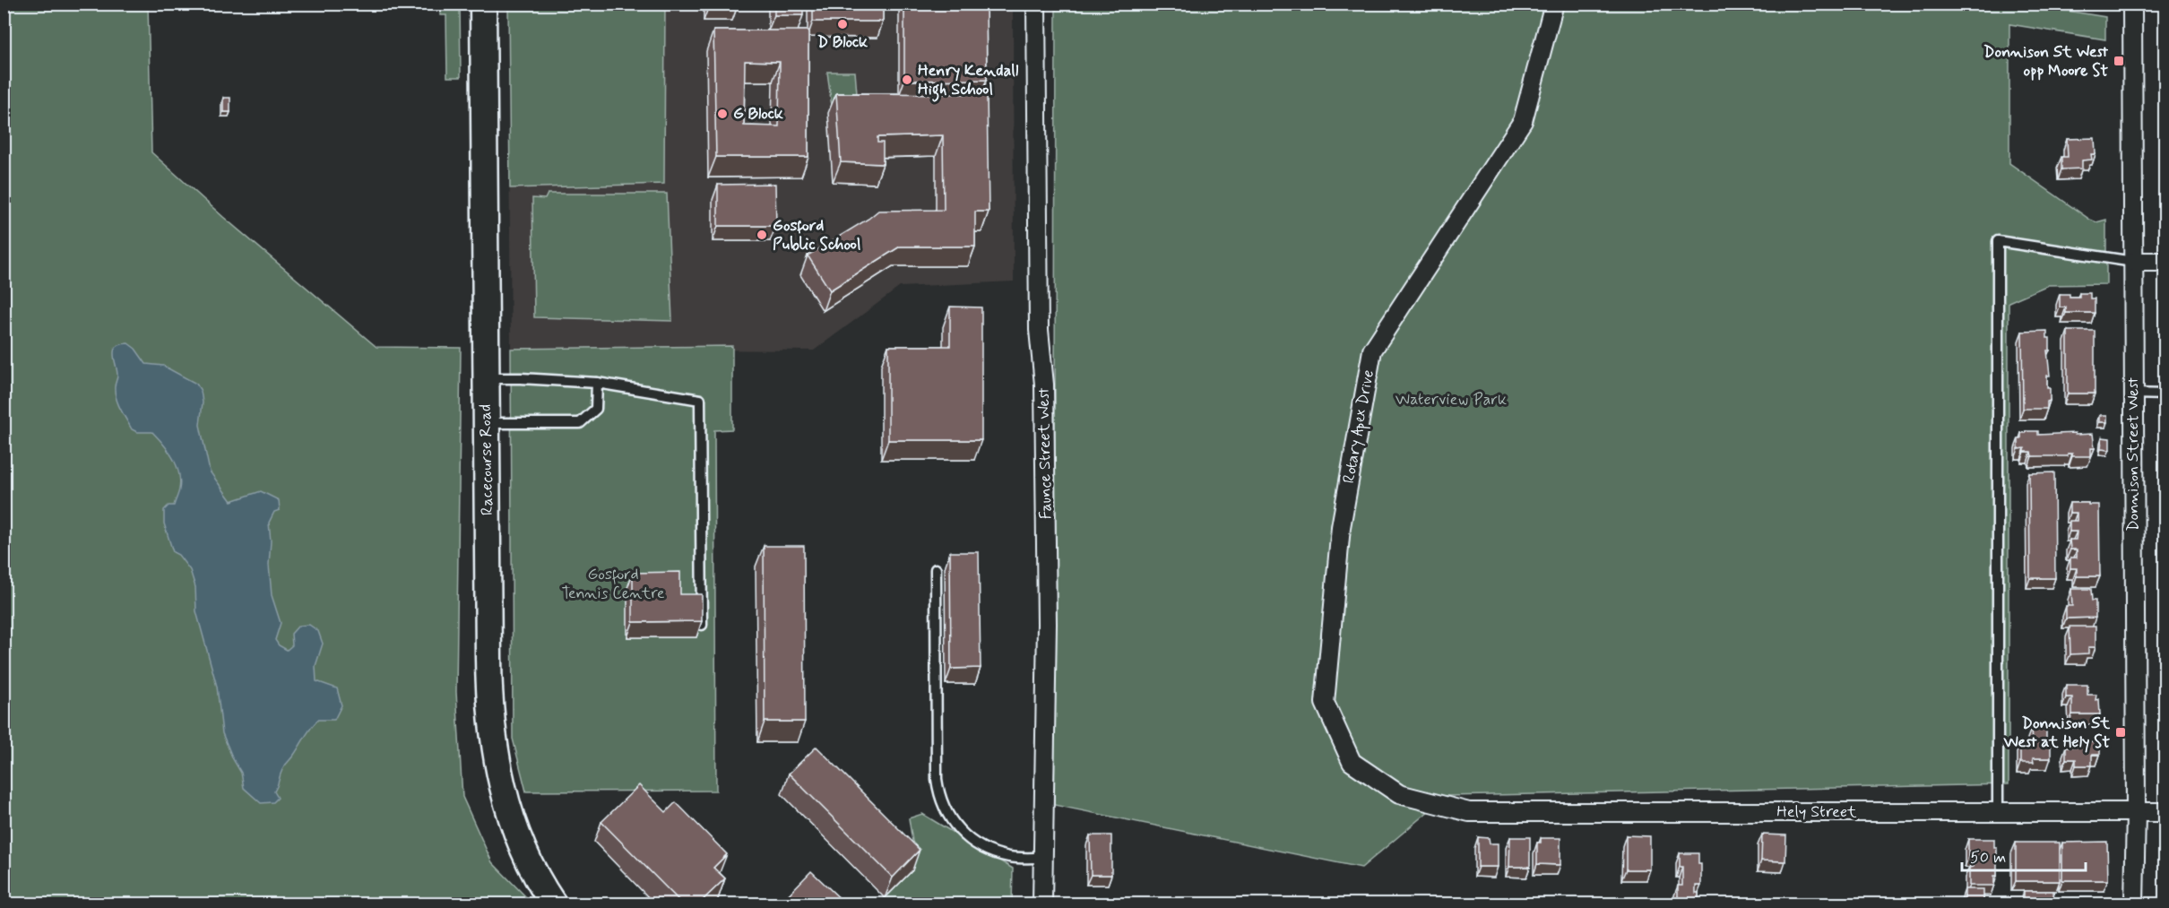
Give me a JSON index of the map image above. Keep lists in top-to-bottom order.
{
  "streets": {
    "main road": ["Racecourse Road"],
    "street": [
      "Rotary Apex Drive",
      "Faunce Street West",
      "Donnison Street West",
      "Hely Street"
    ]
  },
  "crossings": [
    ["Rotary Apex Drive", "Hely Street"],
    ["Donnison Street West", "Hely Street"]
  ],
  "parks": ["Waterview Park", "Gosford Tennis Centre"],
  "places": {
    "other": [
      "D Block",
      "Henry Kendall High School",
      "G Block",
      "Gosford Public School"
    ],
    "transit": ["Donnison St West opp Moore St", "Donnison St West at Hely St"]
  },
  "scale_bar": "50 m"
}
